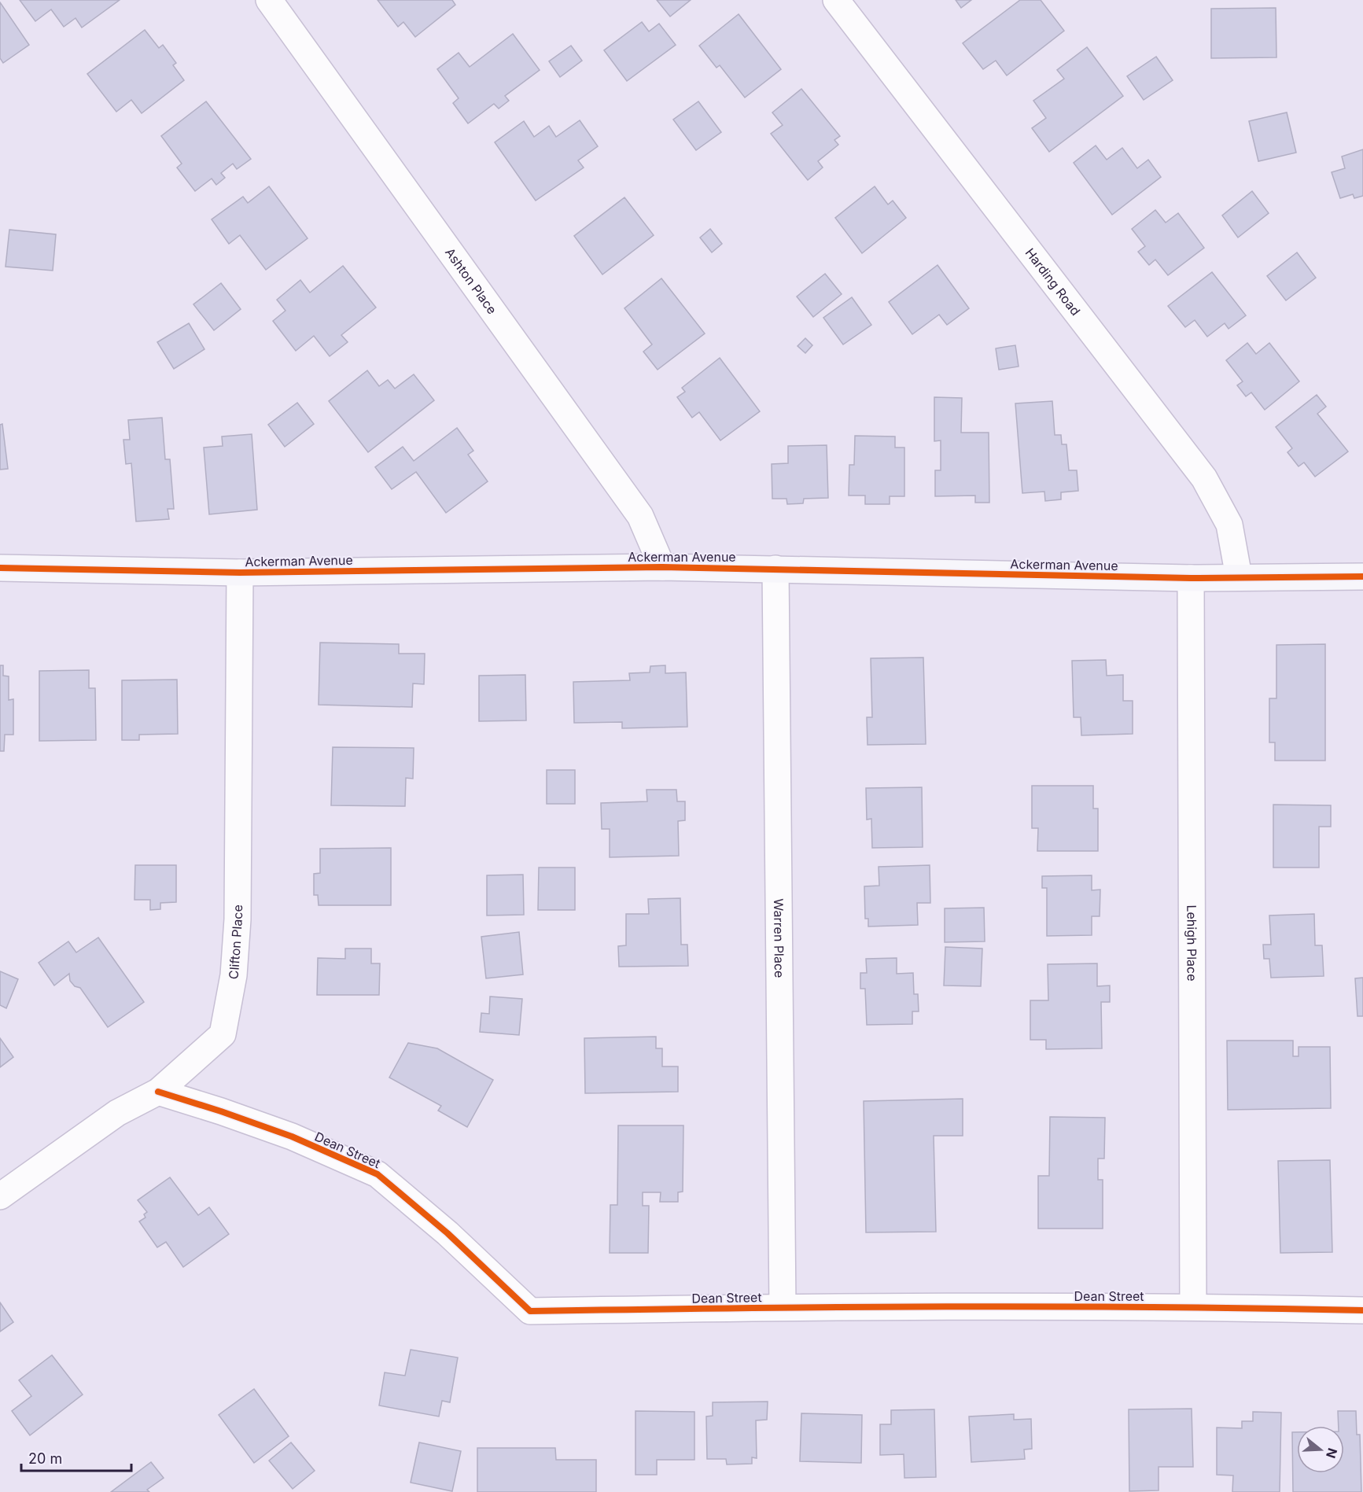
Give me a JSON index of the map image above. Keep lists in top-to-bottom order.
{
  "streets": {
    "street": [
      "Ashton Place",
      "Harding Road",
      "Ackerman Avenue",
      "Warren Place",
      "Clifton Place",
      "Lehigh Place",
      "Dean Street"
    ]
  },
  "crossings": [
    ["Ashton Place", "Ackerman Avenue"],
    ["Harding Road", "Ackerman Avenue"],
    ["Ackerman Avenue", "Warren Place"],
    ["Ackerman Avenue", "Clifton Place"],
    ["Ackerman Avenue", "Lehigh Place"],
    ["Warren Place", "Dean Street"],
    ["Clifton Place", "Dean Street"],
    ["Lehigh Place", "Dean Street"]
  ],
  "scale_bar": "20 m",
  "north": "right"
}
